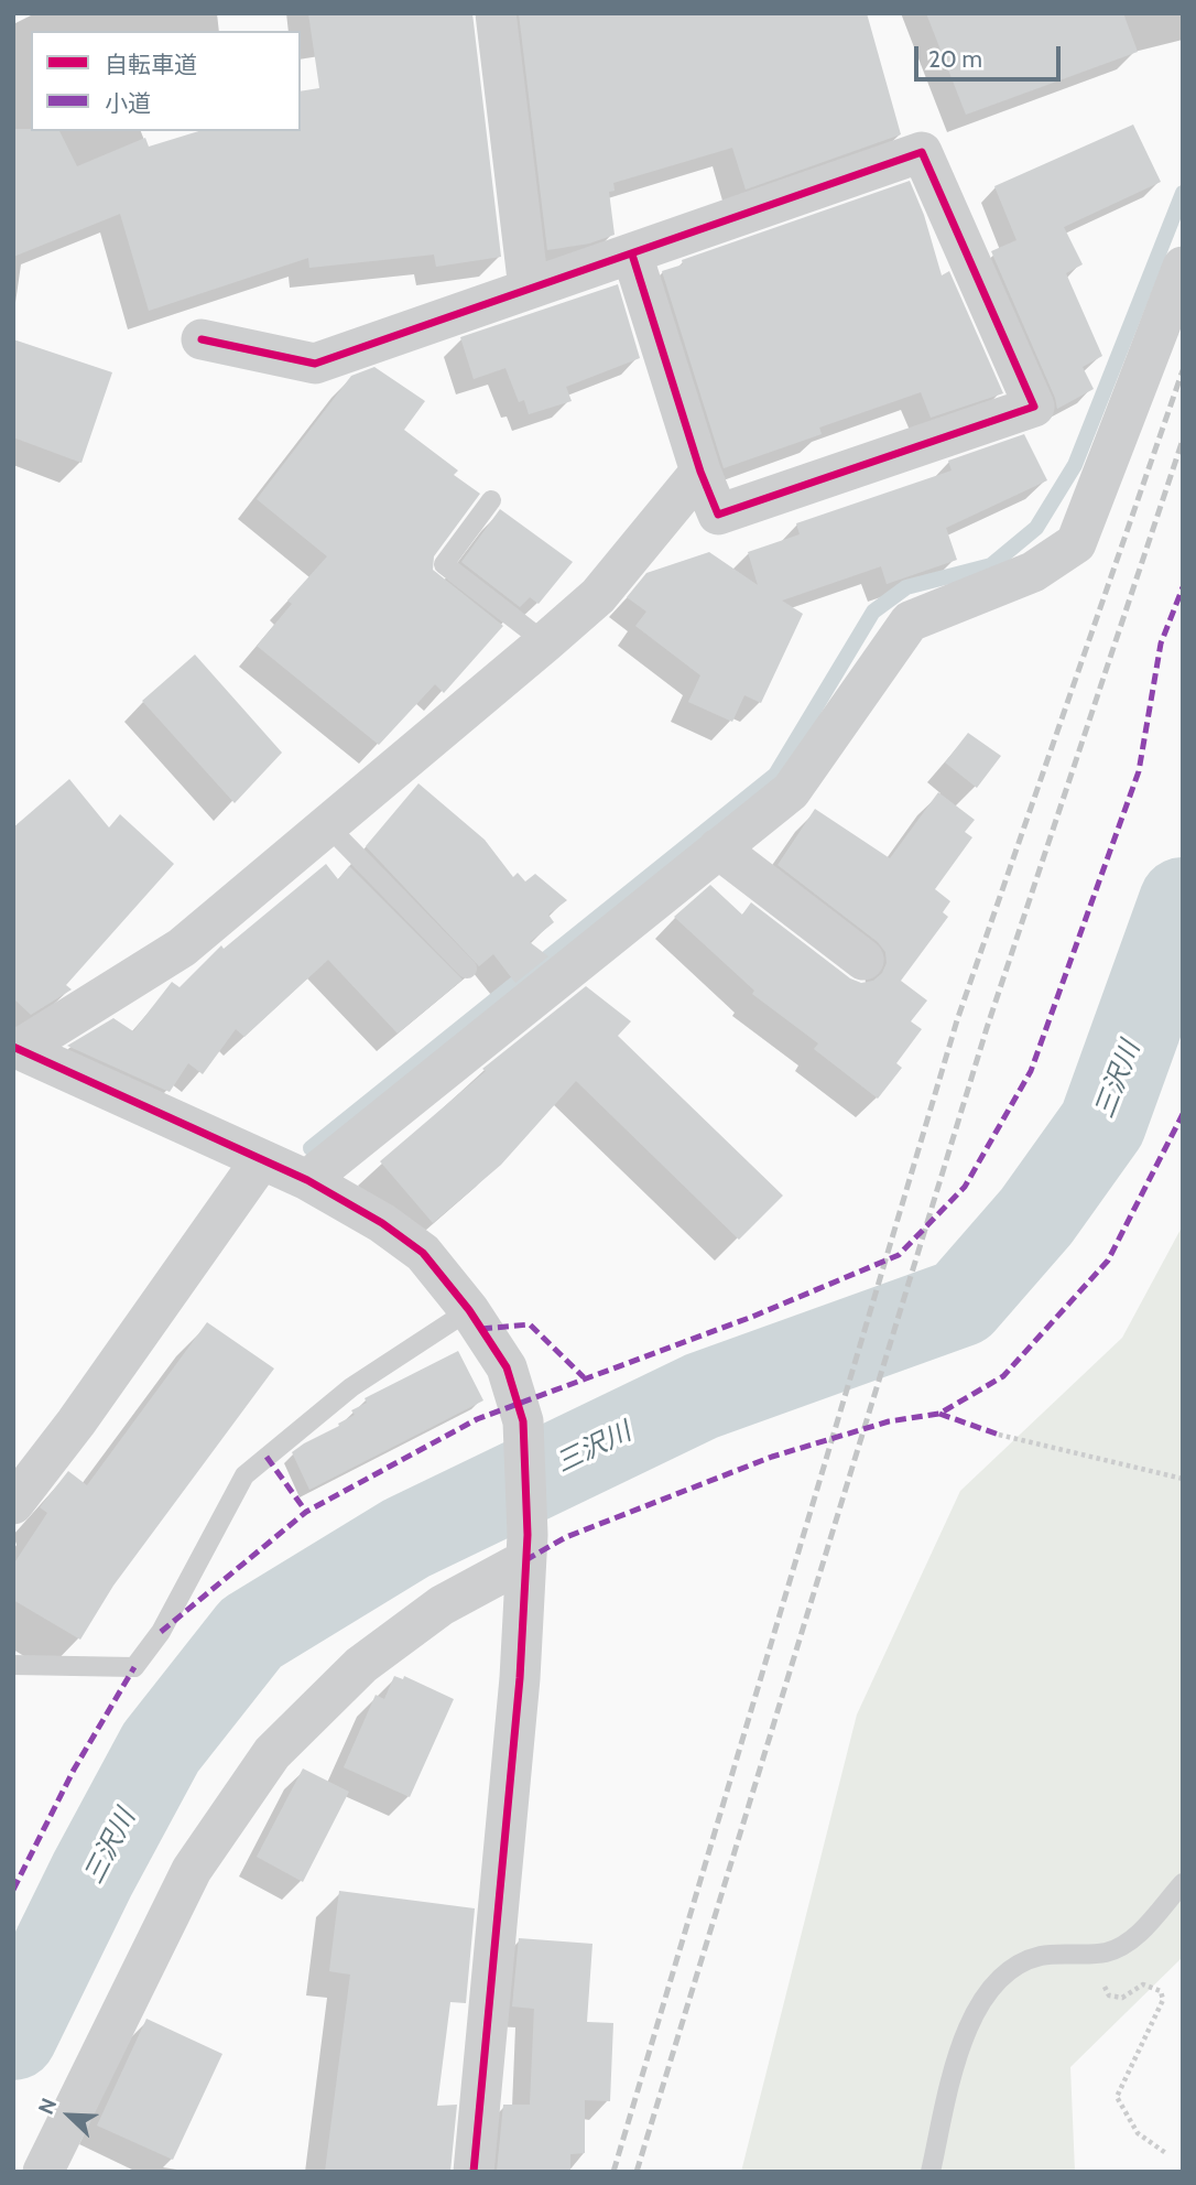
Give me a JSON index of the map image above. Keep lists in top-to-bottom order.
{
  "water": ["三沢川"],
  "legend": ["自転車道", "小道"],
  "scale_bar": "20 m",
  "north": "top left"
}
